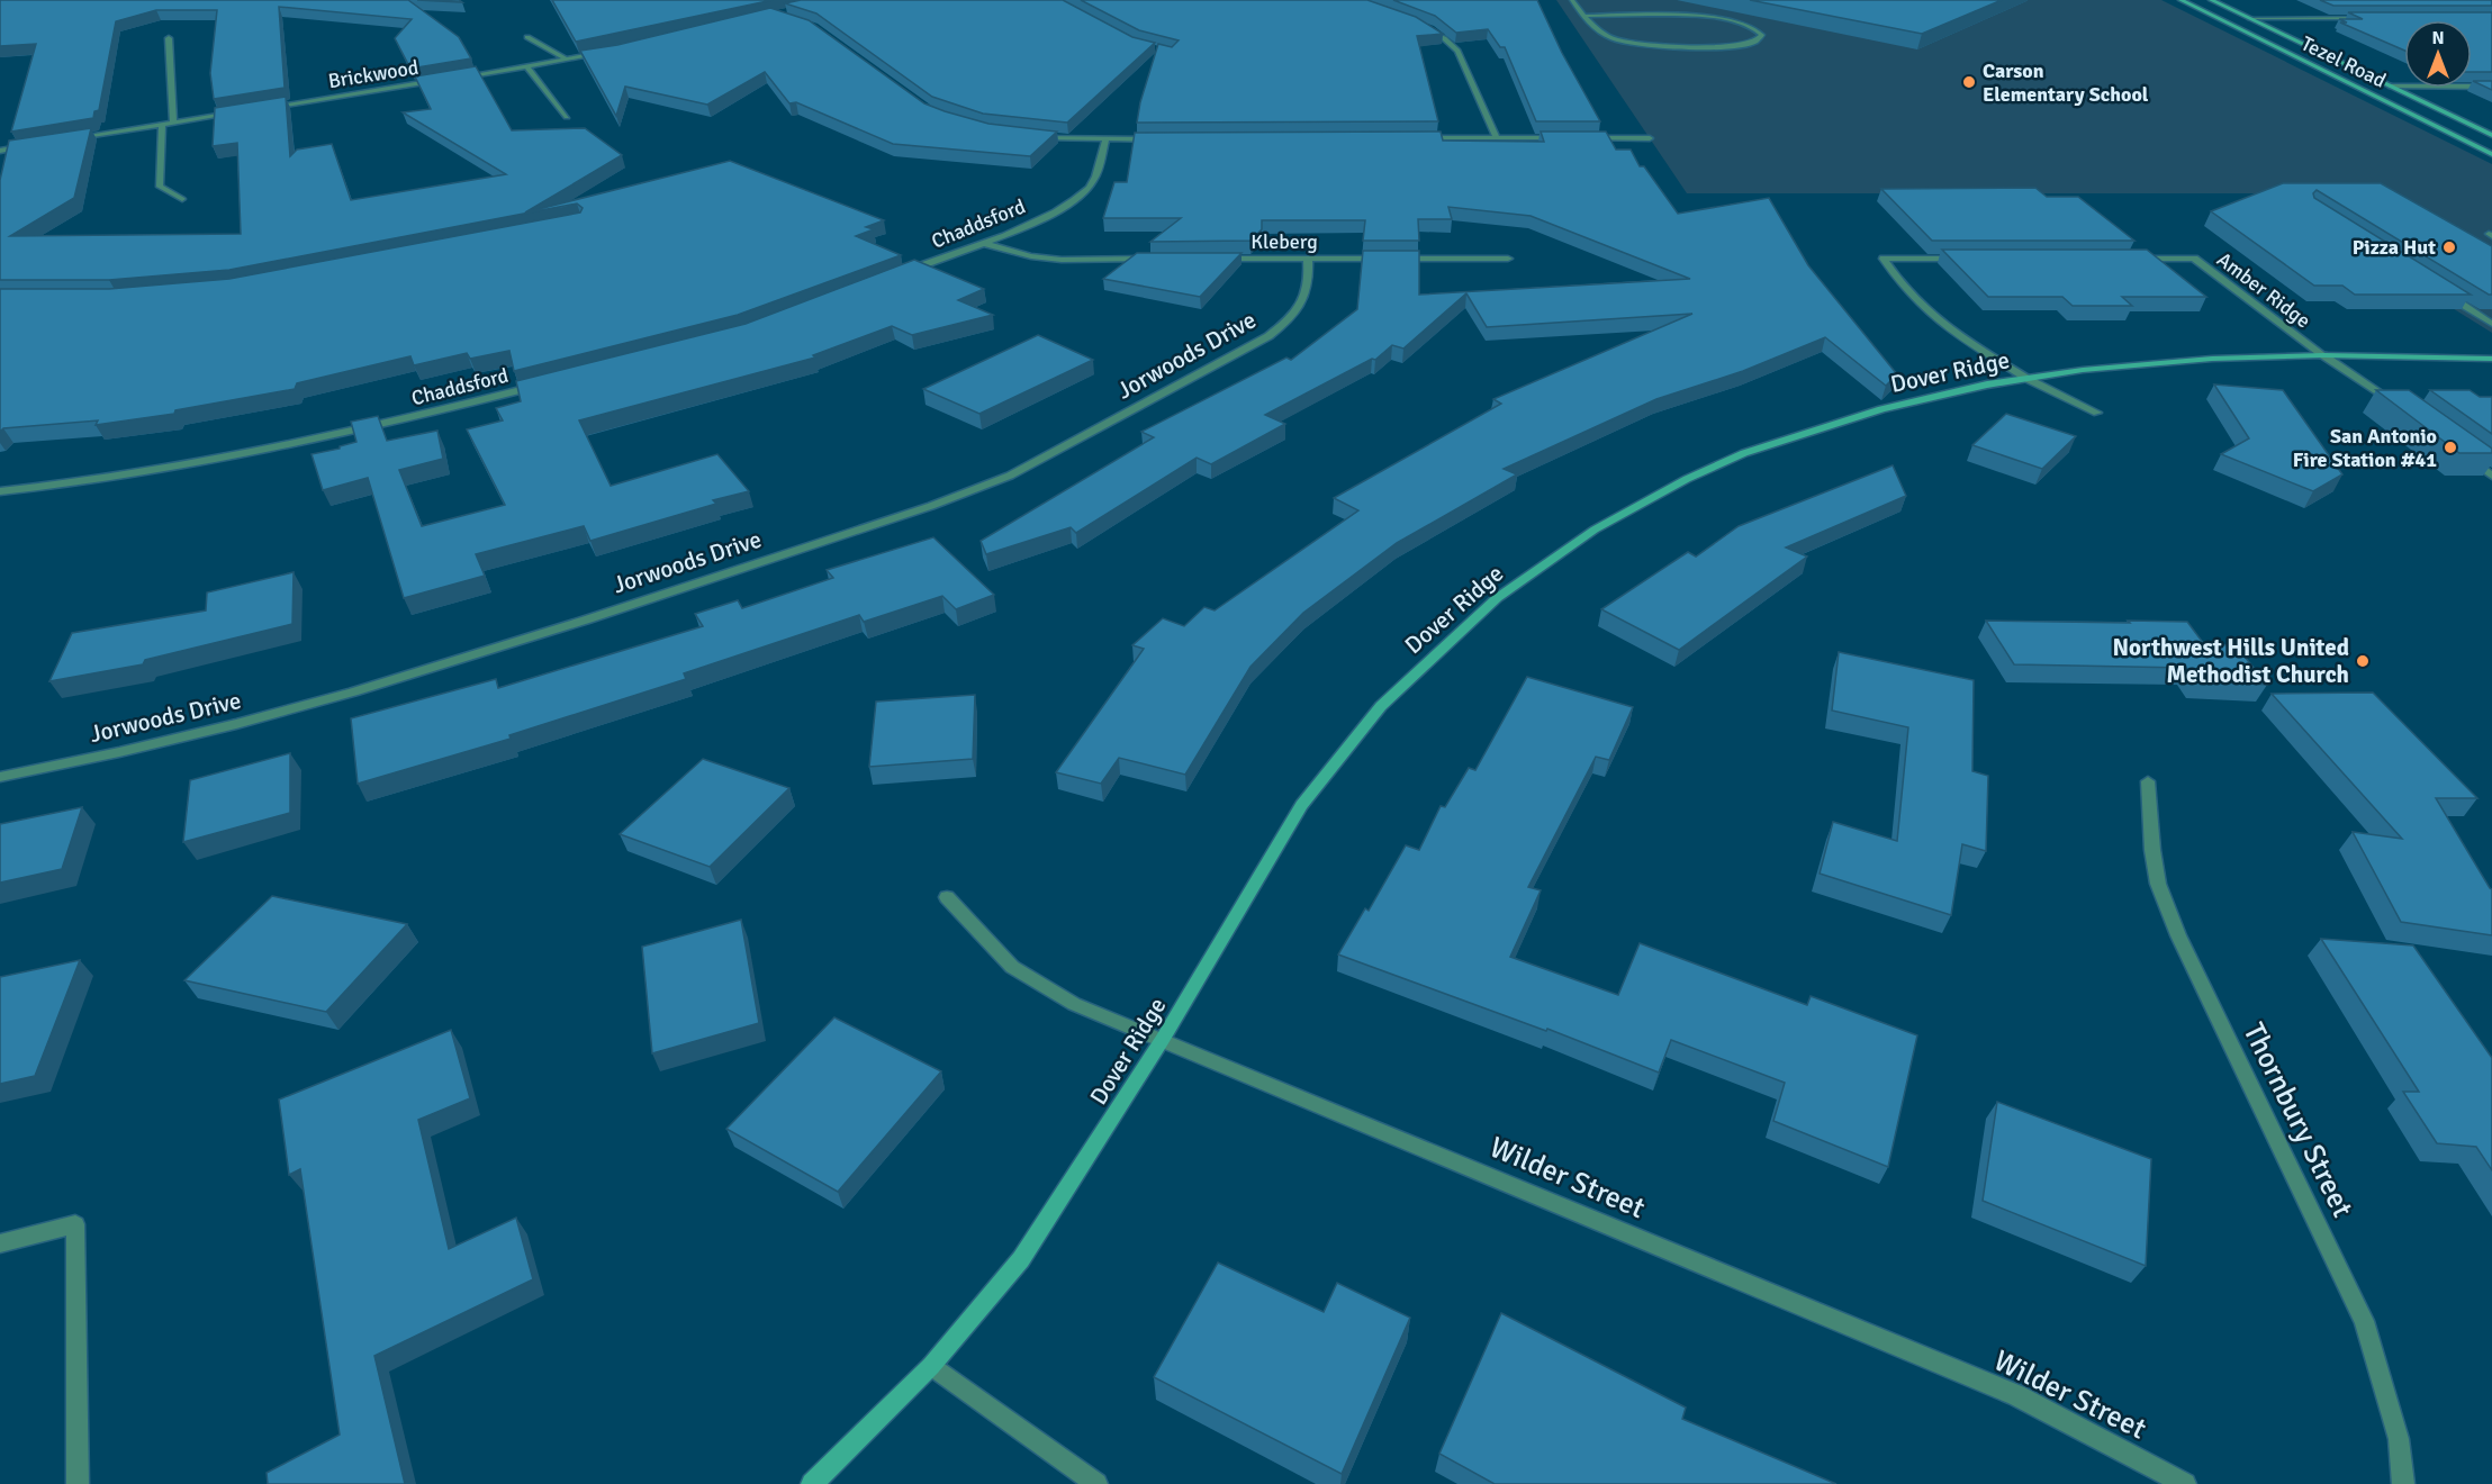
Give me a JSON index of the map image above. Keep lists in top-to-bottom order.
{
  "streets": {
    "street": [
      "Tezel Road",
      "Brickwood",
      "Chaddsford",
      "Kleberg",
      "Amber Ridge",
      "Jorwoods Drive",
      "Dover Ridge",
      "Thornbury Street",
      "Wilder Street"
    ]
  },
  "crossings": [
    ["Kleberg", "Jorwoods Drive"],
    ["Amber Ridge", "Dover Ridge"],
    ["Dover Ridge", "Wilder Street"]
  ],
  "places": [
    "Carson Elementary School",
    "Pizza Hut",
    "San Antonio Fire Station #41",
    "Northwest Hills United Methodist Church"
  ],
  "north": "top"
}
